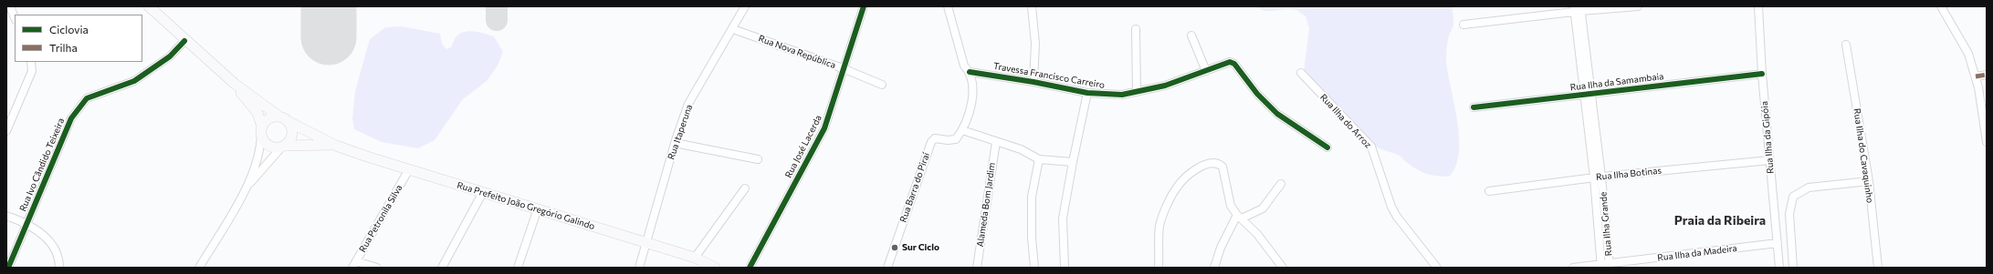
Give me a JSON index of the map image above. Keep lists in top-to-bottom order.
{
  "streets": {
    "main road": ["Rua Prefeito João Gregório Galindo"],
    "street": [
      "Rua Nova República",
      "Travessa Francisco Carreiro",
      "Rua Ilha da Samambaia",
      "Rua Ilha do Arroz",
      "Rua Itaperuna",
      "Rua Ilha da Gipóia",
      "Rua José Lacerda",
      "Rua Ilha do Cavaquinho",
      "Rua Ivo Cãndido Teixeira",
      "Rua Ilha Botinas",
      "Rua Barra do Piraí",
      "Alameda Bom Jardim",
      "Rua Petronila Silva",
      "Rua Ilha Grande",
      "Rua Ilha da Madeira"
    ]
  },
  "crossings": [
    ["Rua Nova República", "Rua Itaperuna"],
    ["Rua Nova República", "Rua José Lacerda"],
    ["Rua Ilha da Samambaia", "Rua Ilha da Gipóia"],
    ["Rua Ilha da Samambaia", "Rua Ilha Grande"],
    ["Rua Itaperuna", "Rua Prefeito João Gregório Galindo"],
    ["Rua Ilha da Gipóia", "Rua Ilha Botinas"],
    ["Rua Ilha da Gipóia", "Rua Ilha da Madeira"],
    ["Rua Ivo Cãndido Teixeira", "Rua Prefeito João Gregório Galindo"],
    ["Rua Ilha Botinas", "Rua Ilha Grande"],
    ["Rua Prefeito João Gregório Galindo", "Rua Petronila Silva"],
    ["Rua Ilha Grande", "Rua Ilha da Madeira"]
  ],
  "districts": ["Praia da Ribeira"],
  "places": ["Sur Ciclo"],
  "legend": ["Ciclovia", "Trilha"]
}
